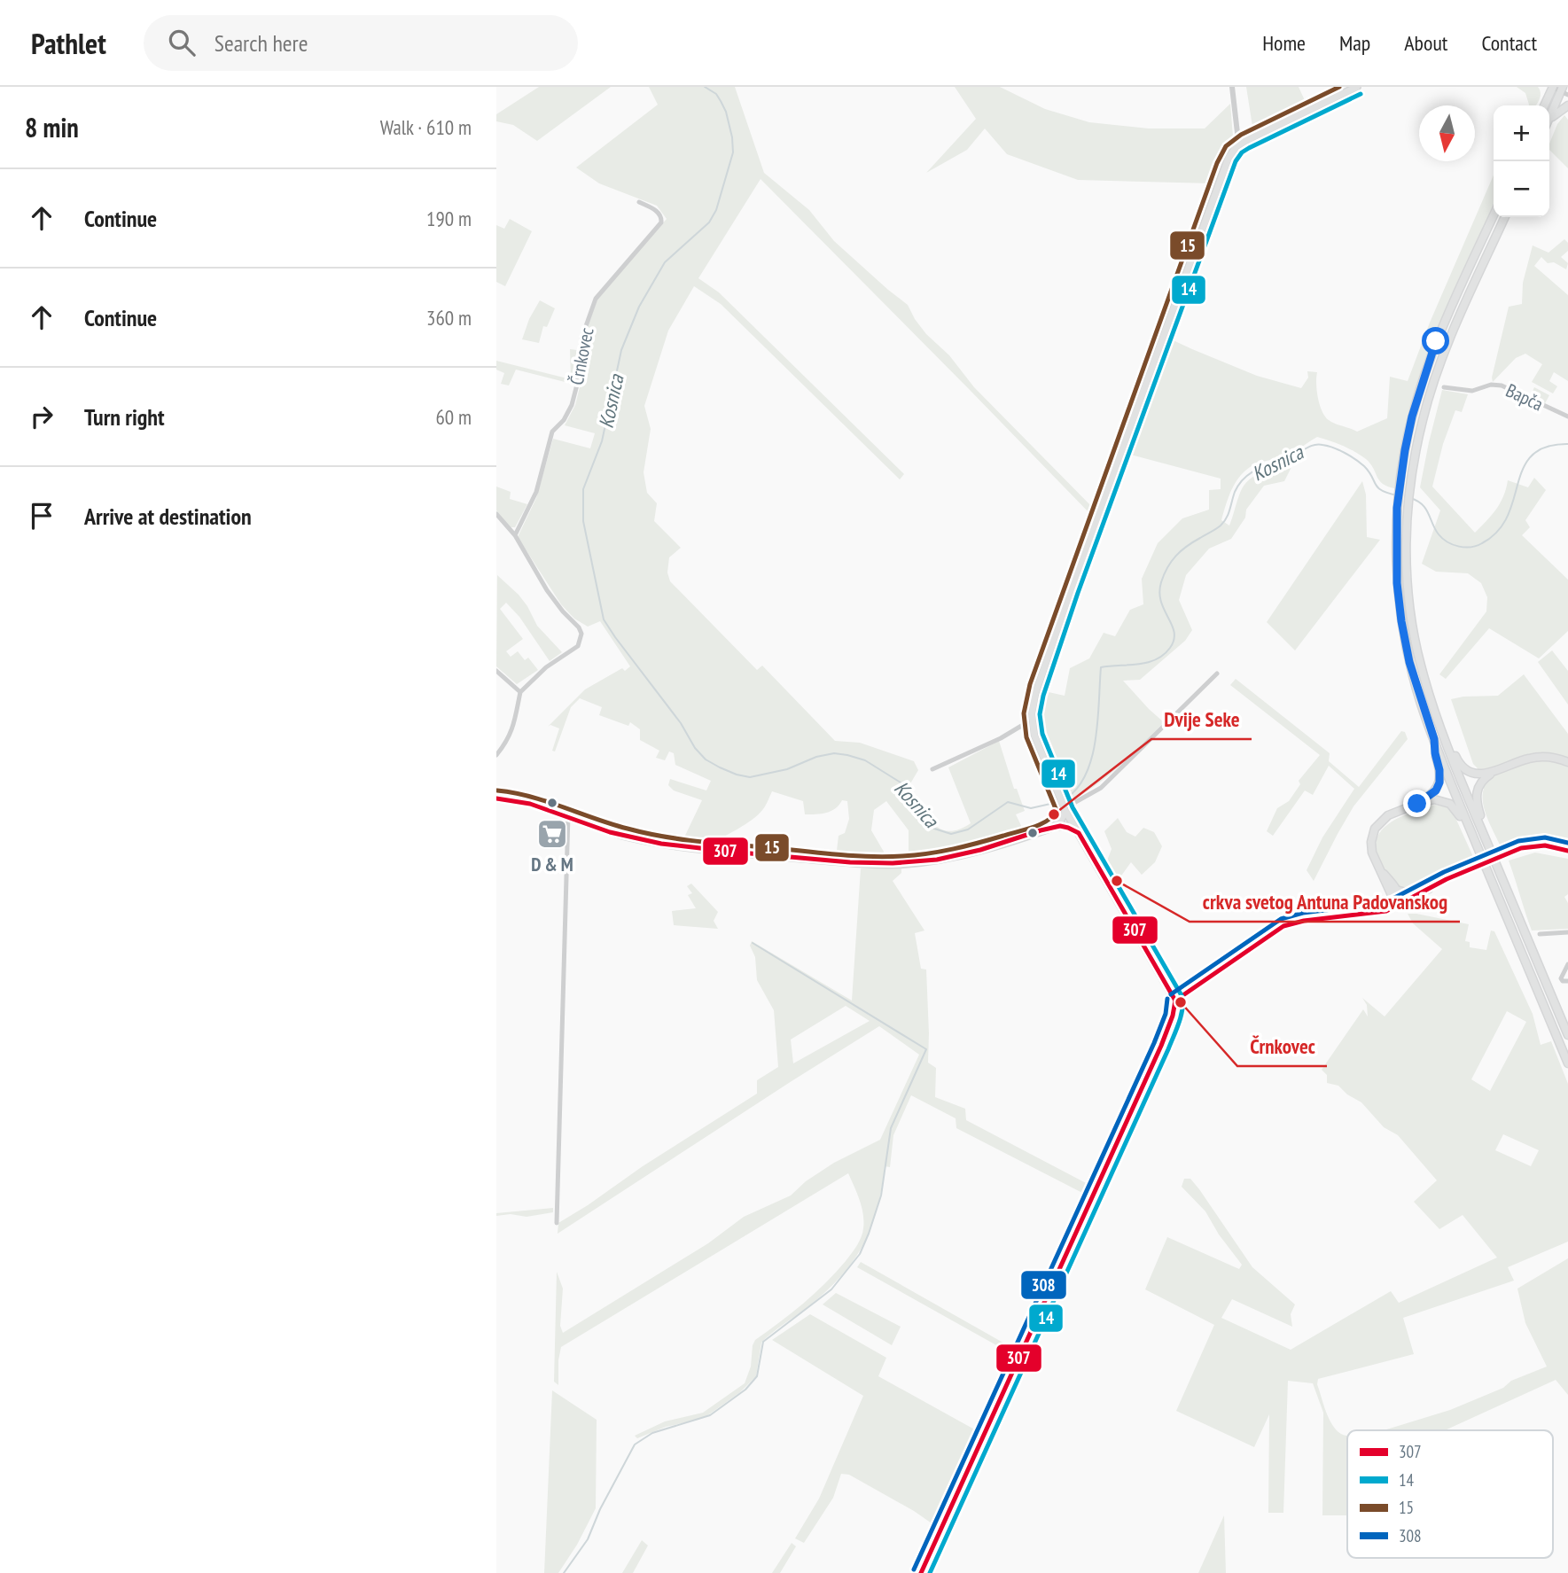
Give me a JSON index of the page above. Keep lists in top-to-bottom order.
{
  "streets": {
    "street": ["Črnkovec", "Bapča"]
  },
  "water": ["Kosnica"],
  "places": {
    "other": ["Dvije Seke", "crkva svetog Antuna Padovanskog", "Črnkovec"],
    "supermarket": ["D & M"]
  },
  "lines": [
    "transit line 15",
    "transit line 14",
    "transit line 307",
    "transit line 308"
  ],
  "legend": [
    "307",
    "14",
    "15",
    "308"
  ],
  "north": "bottom",
  "page": {
    "header": "Pathlet",
    "search": "Search here",
    "nav": [
      "Home",
      "Map",
      "About",
      "Contact"
    ],
    "heading": ["8 min", "Walk · 610 m"],
    "map_buttons": ["+", "−"],
    "list": [
      ["Continue", "190 m"],
      ["Continue", "360 m"],
      ["Turn right", "60 m"],
      "Arrive at destination"
    ]
  }
}
